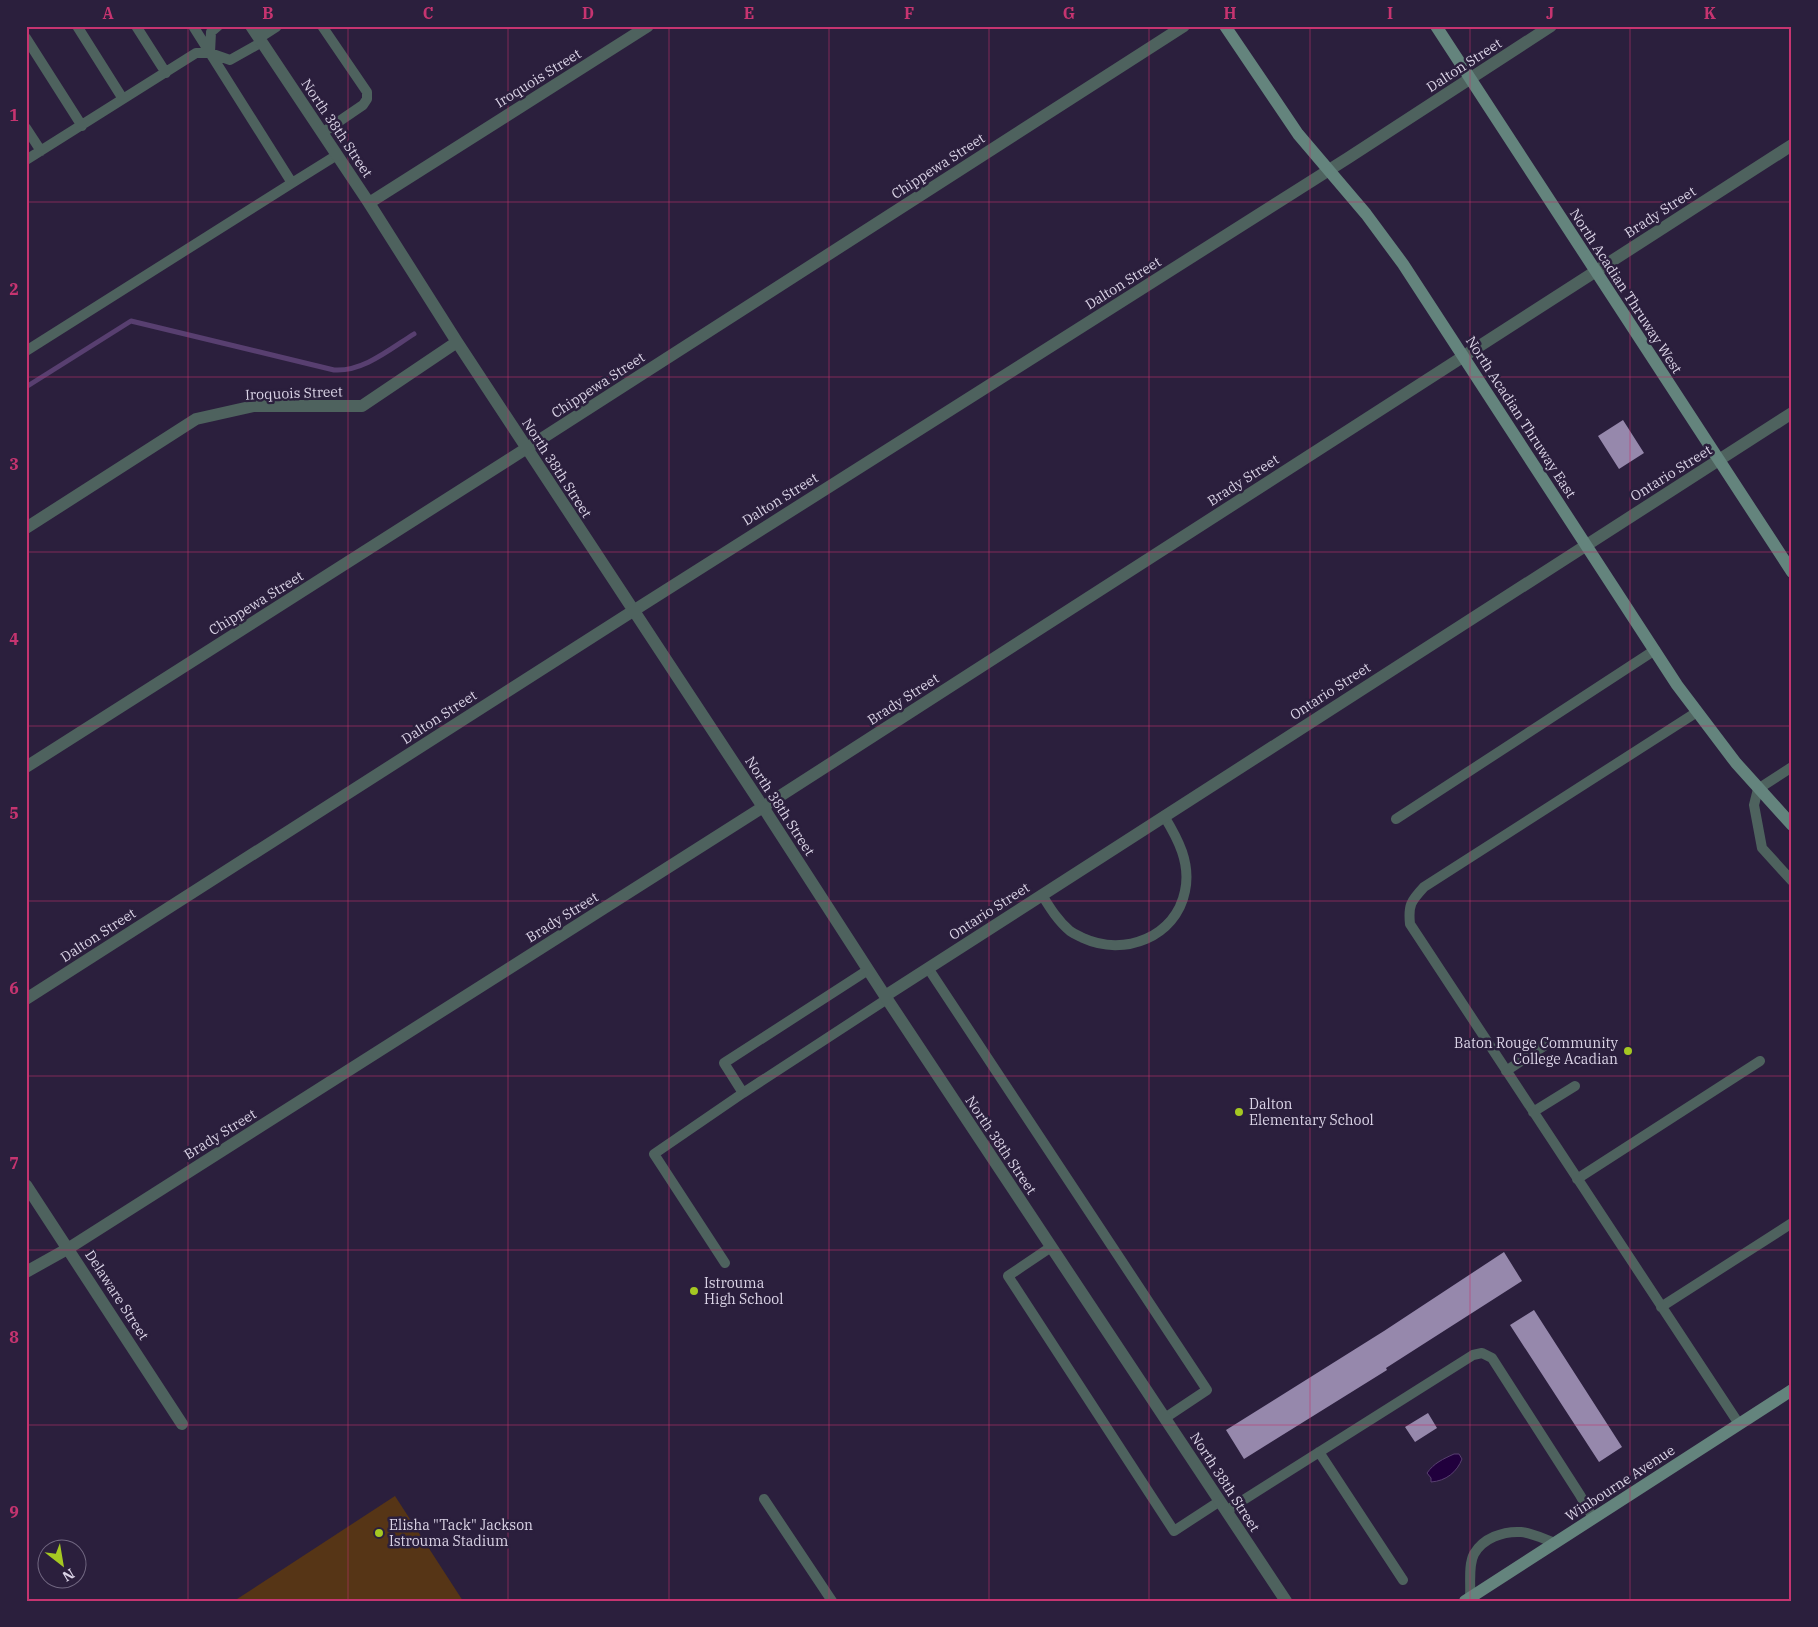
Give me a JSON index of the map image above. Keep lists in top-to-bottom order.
{
  "streets": {
    "street": [
      "Dalton Street",
      "Iroquois Street",
      "North 38th Street",
      "Chippewa Street",
      "Brady Street",
      "North Acadian Thruway West",
      "North Acadian Thruway East",
      "Ontario Street",
      "Delaware Street",
      "Winbourne Avenue"
    ]
  },
  "crossings": [
    ["Dalton Street", "North 38th Street"],
    ["Dalton Street", "North Acadian Thruway West"],
    ["Dalton Street", "North Acadian Thruway East"],
    ["Iroquois Street", "North 38th Street"],
    ["North 38th Street", "Chippewa Street"],
    ["North 38th Street", "Brady Street"],
    ["North 38th Street", "Ontario Street"],
    ["Brady Street", "North Acadian Thruway West"],
    ["Brady Street", "North Acadian Thruway East"],
    ["Brady Street", "Delaware Street"],
    ["North Acadian Thruway West", "Ontario Street"],
    ["North Acadian Thruway East", "Ontario Street"]
  ],
  "places": [
    "Baton Rouge Community College Acadian",
    "Dalton Elementary School",
    "Istrouma High School",
    "Elisha \"Tack\" Jackson Istrouma Stadium"
  ],
  "north": "bottom right",
  "grid": {
    "columns": [
      "A",
      "B",
      "C",
      "D",
      "E",
      "F",
      "G",
      "H",
      "I",
      "J",
      "K"
    ],
    "rows": [
      "1",
      "2",
      "3",
      "4",
      "5",
      "6",
      "7",
      "8",
      "9"
    ]
  }
}
